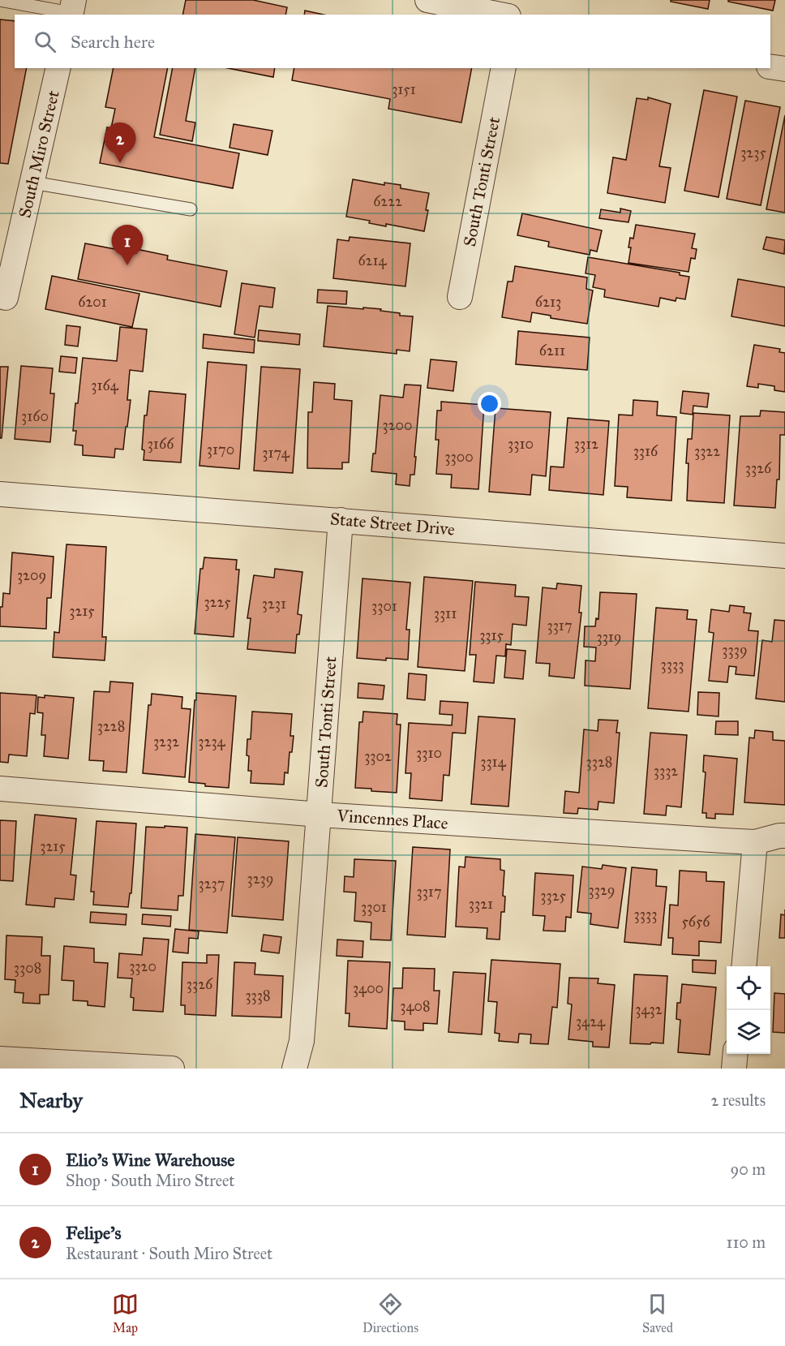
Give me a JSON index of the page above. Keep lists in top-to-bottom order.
{
  "streets": {
    "street": [
      "South Miro Street",
      "South Tonti Street",
      "State Street Drive",
      "Vincennes Place"
    ]
  },
  "crossings": [
    ["South Tonti Street", "State Street Drive"],
    ["South Tonti Street", "Vincennes Place"]
  ],
  "house_numbers": [
    "3151",
    "3235",
    "6222",
    "6214",
    "6201",
    "6213",
    "6211",
    "3164",
    "3160",
    "3200",
    "3166",
    "3310",
    "3312",
    "3170",
    "3316",
    "3322",
    "3174",
    "3300",
    "3326",
    "3209",
    "3225",
    "3231",
    "3301",
    "3215",
    "3311",
    "3317",
    "3315",
    "3319",
    "3339",
    "3333",
    "3228",
    "3232",
    "3234",
    "3310",
    "3302",
    "3314",
    "3328",
    "3332",
    "3215",
    "3239",
    "3237",
    "3329",
    "3317",
    "3325",
    "3321",
    "3301",
    "3333",
    "5656",
    "3320",
    "3308",
    "3326",
    "3400",
    "3338",
    "3408",
    "3432",
    "3424"
  ],
  "page": {
    "search": "Search here",
    "pins": ["2", "1"],
    "heading": ["Nearby", "2 results"],
    "list": [
      {
        "mark": "1",
        "name": "Elio's Wine Warehouse",
        "note": "Shop · South Miro Street",
        "value": "90 m"
      },
      {
        "mark": "2",
        "name": "Felipe's",
        "note": "Restaurant · South Miro Street",
        "value": "110 m"
      }
    ],
    "nav": ["Map", "Directions", "Saved"]
  }
}
